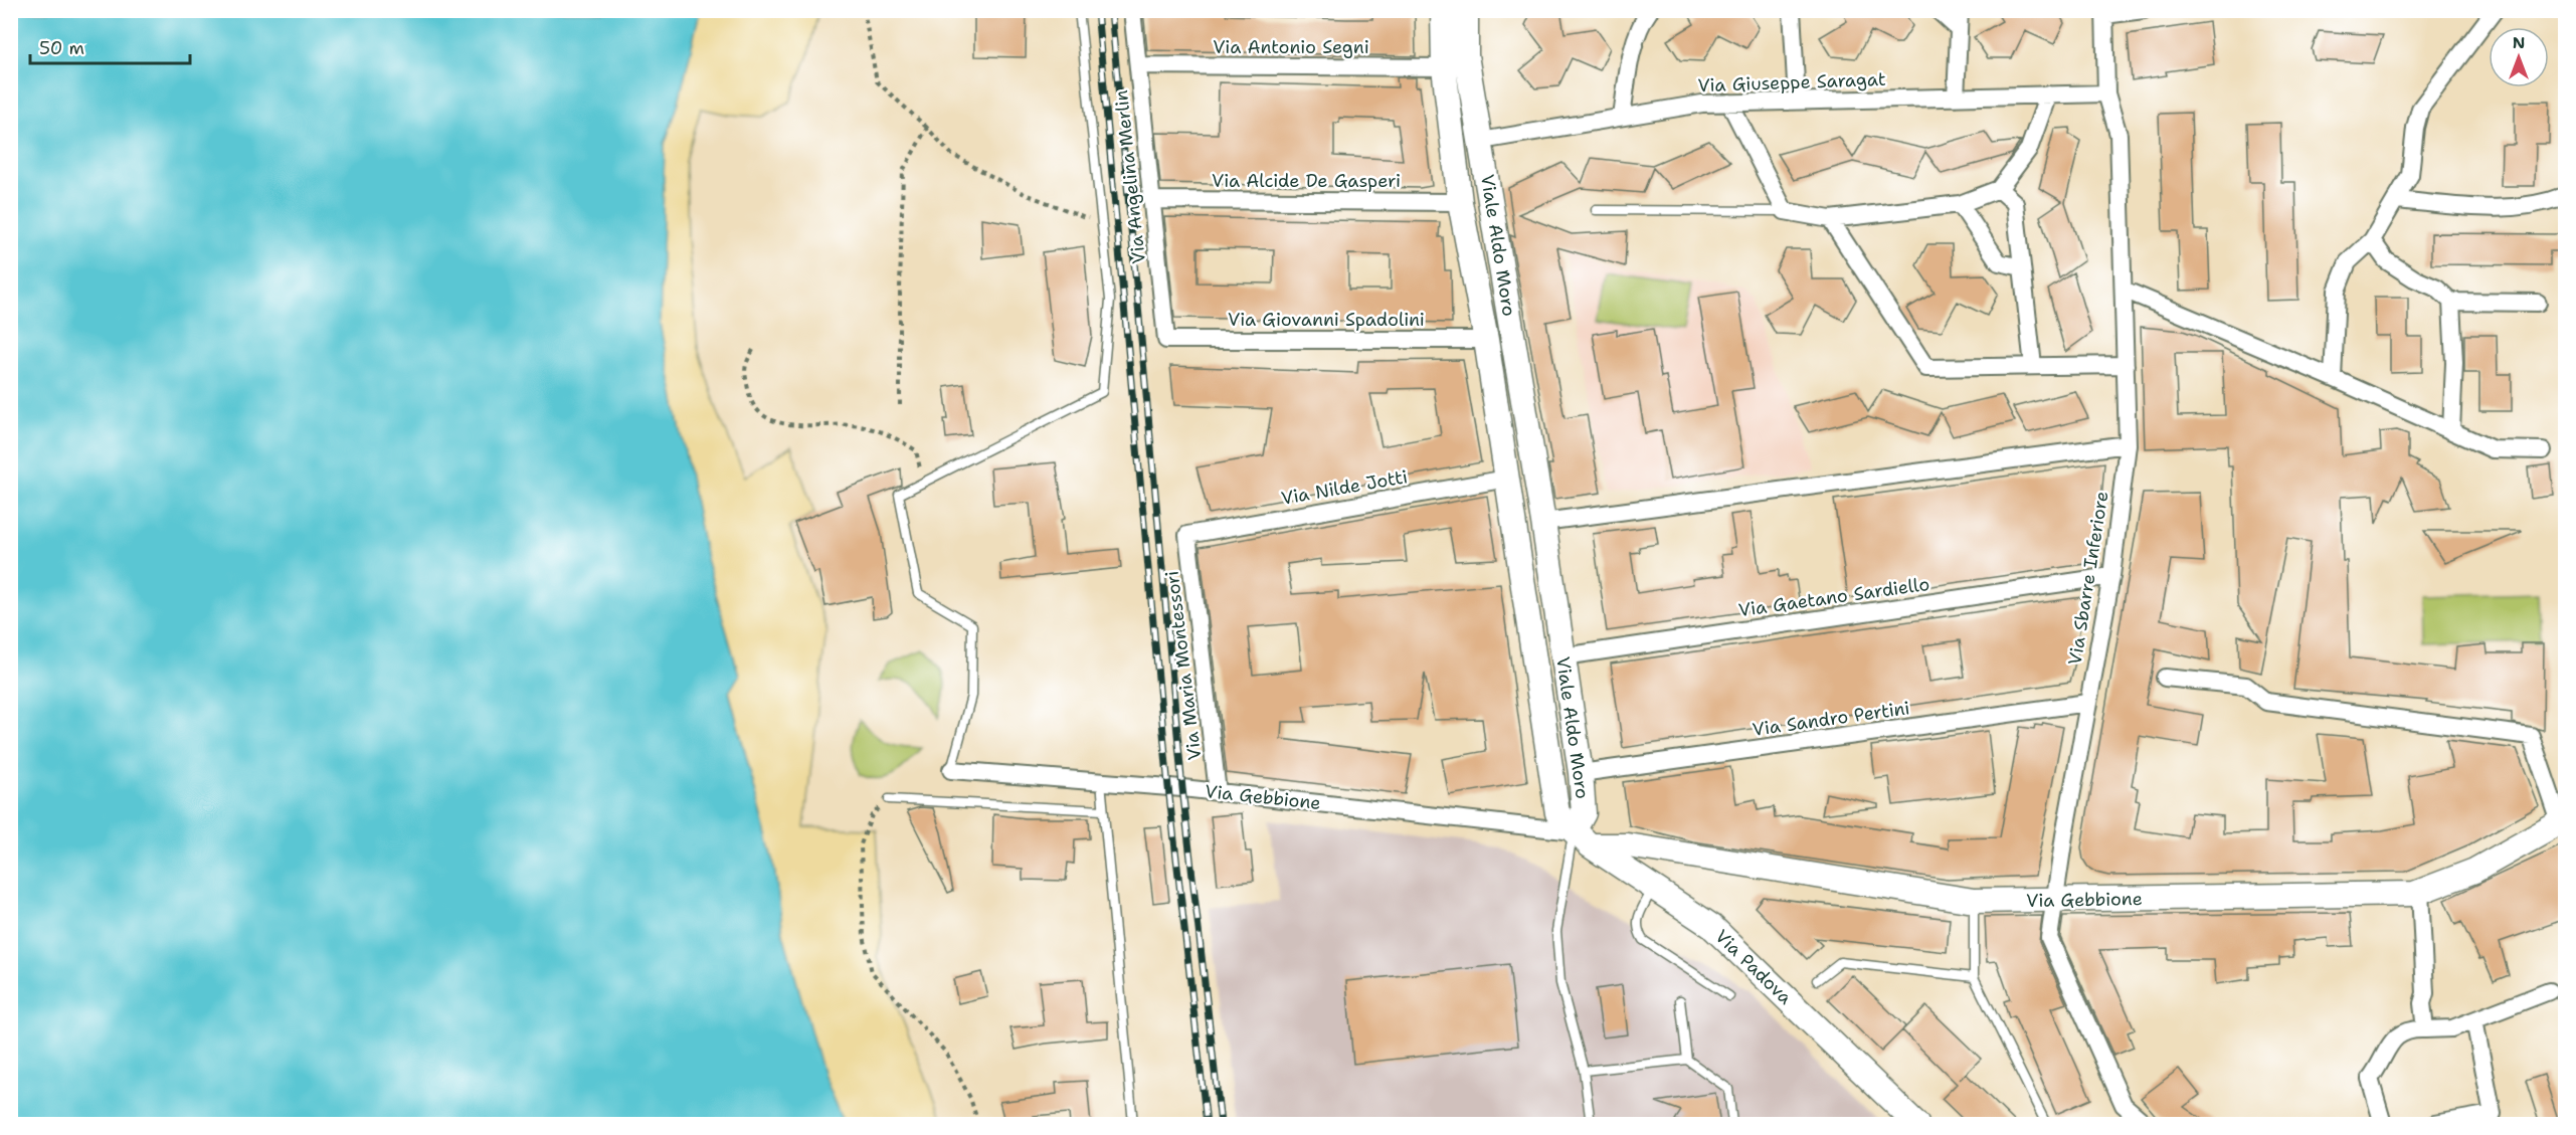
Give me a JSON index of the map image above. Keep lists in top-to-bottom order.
{
  "streets": {
    "street": [
      "Via Antonio Segni",
      "Via Giuseppe Saragat",
      "Via Angelina Merlin",
      "Via Alcide De Gasperi",
      "Viale Aldo Moro",
      "Via Giovanni Spadolini",
      "Via Nilde Jotti",
      "Via Sbarre Inferiore",
      "Via Gaetano Sardiello",
      "Via Maria Montessori",
      "Via Sandro Pertini",
      "Via Gebbione",
      "Via Padova"
    ]
  },
  "crossings": [
    ["Via Antonio Segni", "Via Angelina Merlin"],
    ["Via Antonio Segni", "Viale Aldo Moro"],
    ["Via Giuseppe Saragat", "Viale Aldo Moro"],
    ["Via Giuseppe Saragat", "Via Sbarre Inferiore"],
    ["Via Angelina Merlin", "Via Alcide De Gasperi"],
    ["Via Angelina Merlin", "Via Giovanni Spadolini"],
    ["Via Alcide De Gasperi", "Viale Aldo Moro"],
    ["Viale Aldo Moro", "Via Giovanni Spadolini"],
    ["Viale Aldo Moro", "Via Nilde Jotti"],
    ["Viale Aldo Moro", "Via Gaetano Sardiello"],
    ["Viale Aldo Moro", "Via Sandro Pertini"],
    ["Viale Aldo Moro", "Via Gebbione"],
    ["Viale Aldo Moro", "Via Padova"],
    ["Via Nilde Jotti", "Via Maria Montessori"],
    ["Via Sbarre Inferiore", "Via Gaetano Sardiello"],
    ["Via Sbarre Inferiore", "Via Sandro Pertini"],
    ["Via Sbarre Inferiore", "Via Gebbione"],
    ["Via Maria Montessori", "Via Gebbione"],
    ["Via Gebbione", "Via Padova"]
  ],
  "scale_bar": "50 m",
  "north": "top"
}
